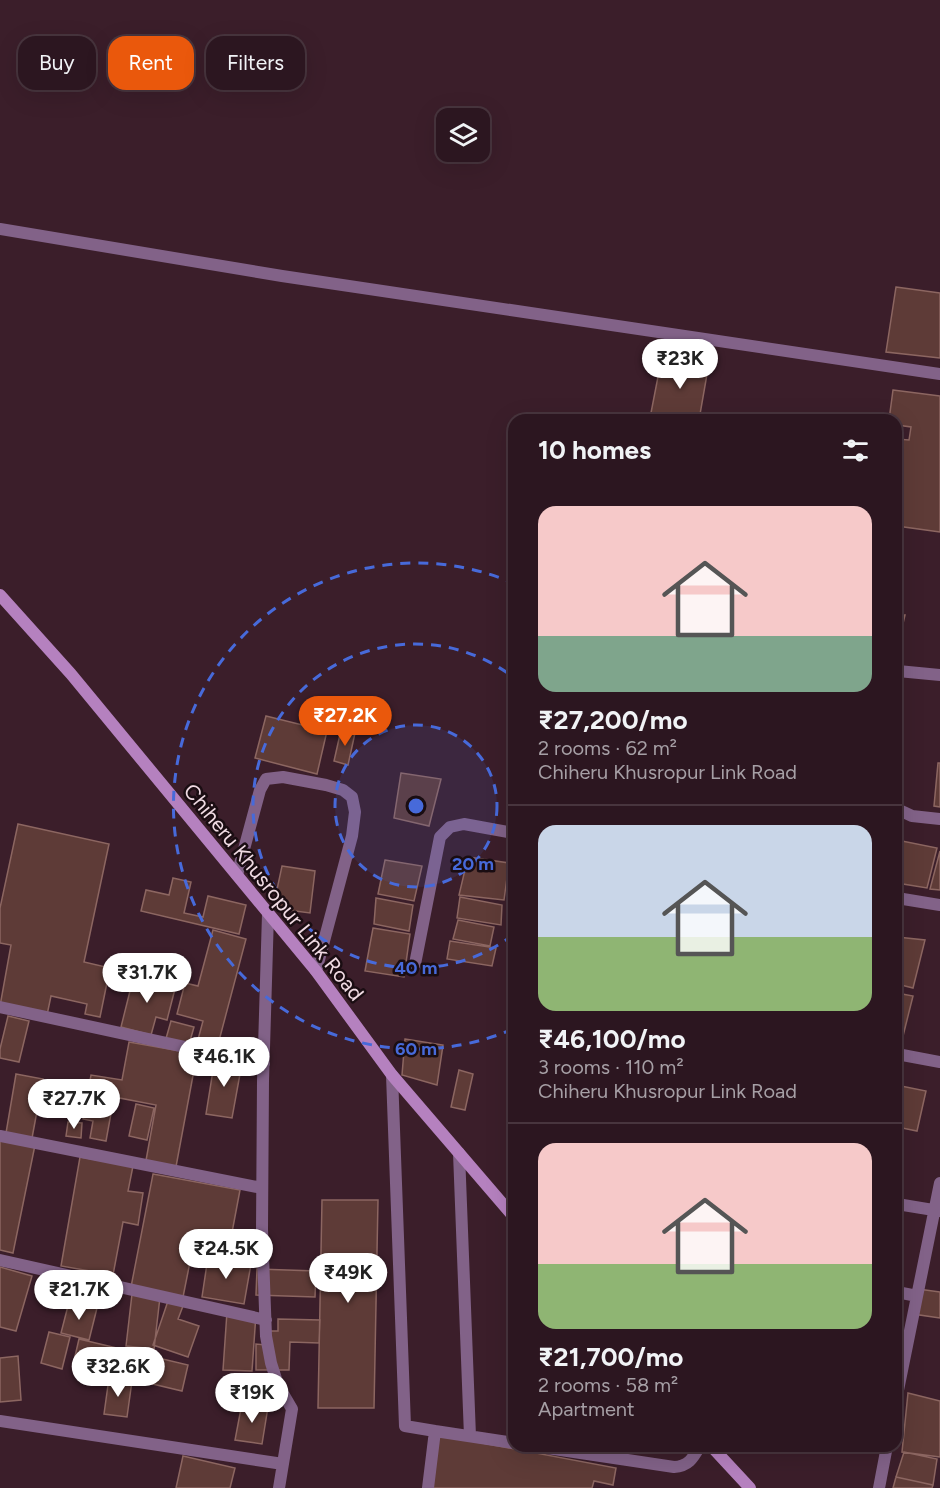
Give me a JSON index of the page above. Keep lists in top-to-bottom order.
{
  "streets": {
    "street": ["Chiheru Khusropur Link Road"]
  },
  "page": {
    "chip": ["Buy", "Rent", "Filters"],
    "price": [
      "₹23K",
      "₹27.2K",
      "₹31.7K",
      "₹46.1K",
      "₹27.7K",
      "₹24.5K",
      "₹49K",
      "₹21.7K",
      "₹32.6K",
      "₹19K"
    ],
    "heading": "10 homes",
    "list": [
      {
        "name": "₹27,200/mo",
        "note": "2 rooms · 62 m² · Chiheru Khusropur Link Road"
      },
      {
        "name": "₹46,100/mo",
        "note": "3 rooms · 110 m² · Chiheru Khusropur Link Road"
      },
      {
        "name": "₹21,700/mo",
        "note": "2 rooms · 58 m² · Apartment"
      }
    ]
  },
  "rings": ["20 m", "40 m", "60 m"]
}
